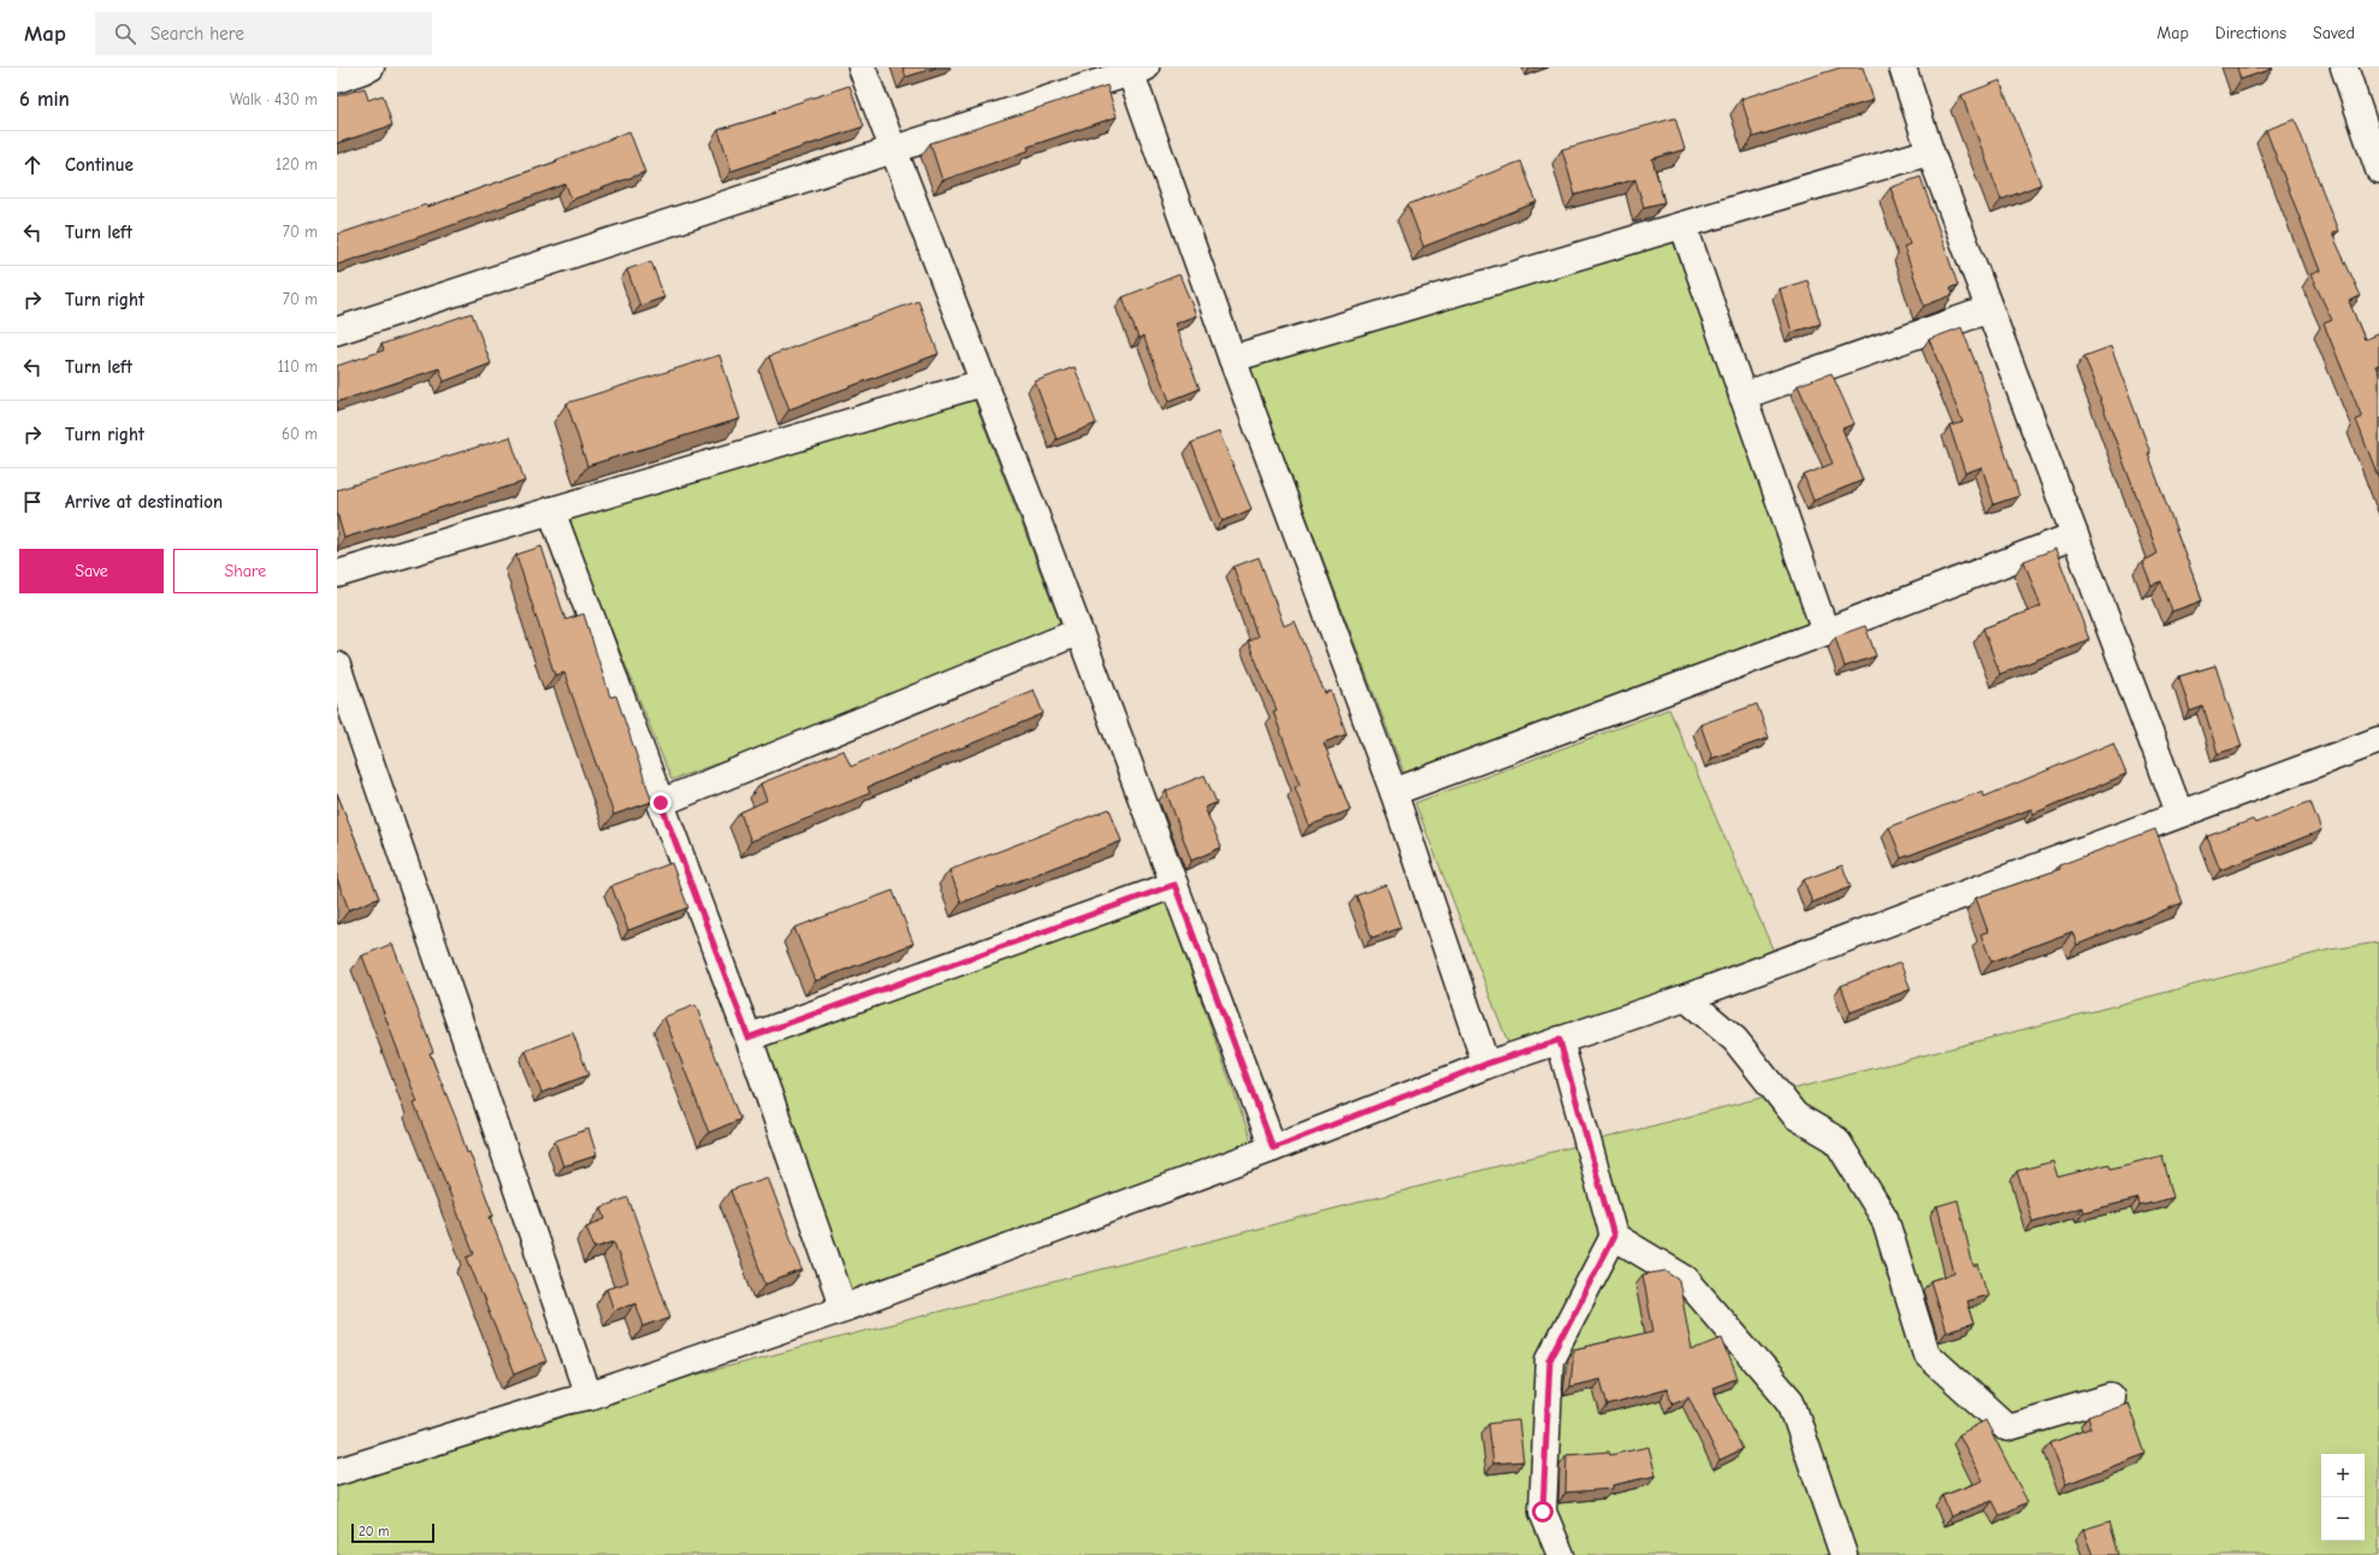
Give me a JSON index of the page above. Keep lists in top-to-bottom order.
{
  "scale_bar": "20 m",
  "page": {
    "header": "Map",
    "search": "Search here",
    "nav": ["Map", "Directions", "Saved"],
    "heading": ["6 min", "Walk · 430 m"],
    "list": [
      ["Continue", "120 m"],
      ["Turn left", "70 m"],
      ["Turn right", "70 m"],
      ["Turn left", "110 m"],
      ["Turn right", "60 m"],
      "Arrive at destination"
    ],
    "buttons": ["Save", "Share"],
    "map_buttons": ["+", "−"],
    "scale": "20 m"
  }
}
